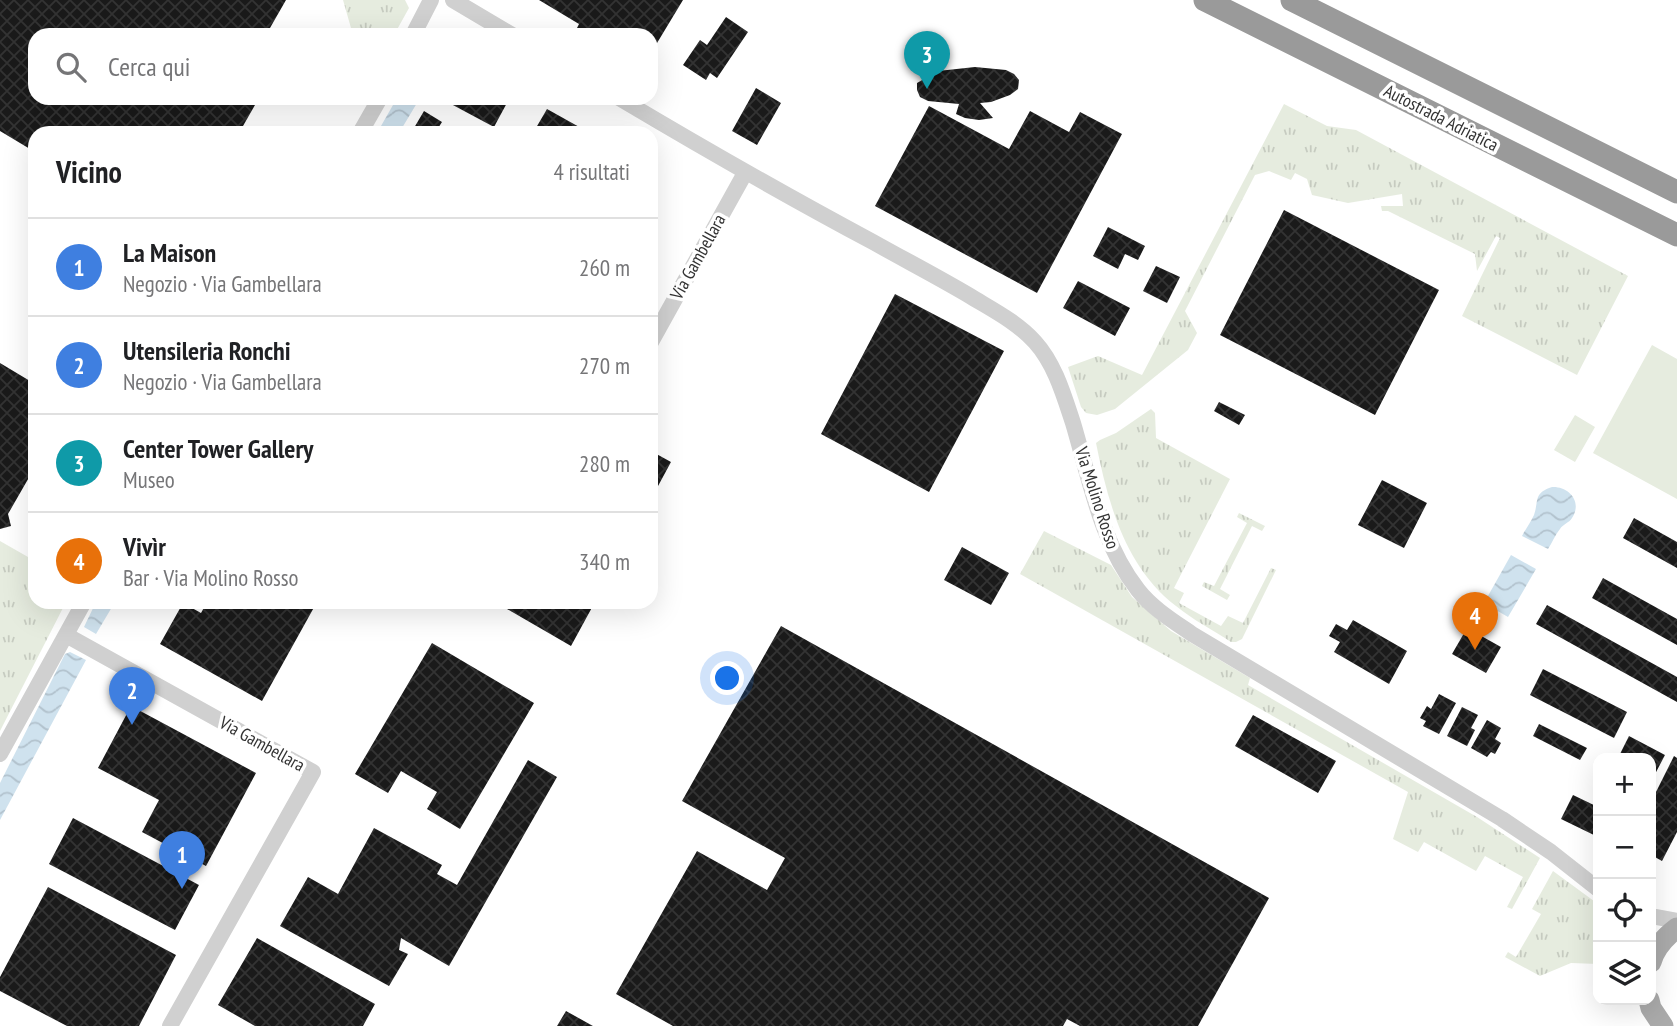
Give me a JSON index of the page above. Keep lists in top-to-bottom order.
{
  "streets": {
    "highway": ["Autostrada Adriatica"],
    "street": ["Via Gambellara", "Via Molino Rosso"]
  },
  "crossings": [
    ["Via Gambellara", "Via Molino Rosso"]
  ],
  "page": {
    "search": "Cerca qui",
    "pins": [
      "3",
      "4",
      "2",
      "1"
    ],
    "heading": ["Vicino", "4 risultati"],
    "list": [
      {
        "mark": "1",
        "name": "La Maison",
        "note": "Negozio · Via Gambellara",
        "value": "260 m"
      },
      {
        "mark": "2",
        "name": "Utensileria Ronchi",
        "note": "Negozio · Via Gambellara",
        "value": "270 m"
      },
      {
        "mark": "3",
        "name": "Center Tower Gallery",
        "note": "Museo",
        "value": "280 m"
      },
      {
        "mark": "4",
        "name": "Vivìr",
        "note": "Bar · Via Molino Rosso",
        "value": "340 m"
      }
    ],
    "map_buttons": ["+", "−"]
  }
}
